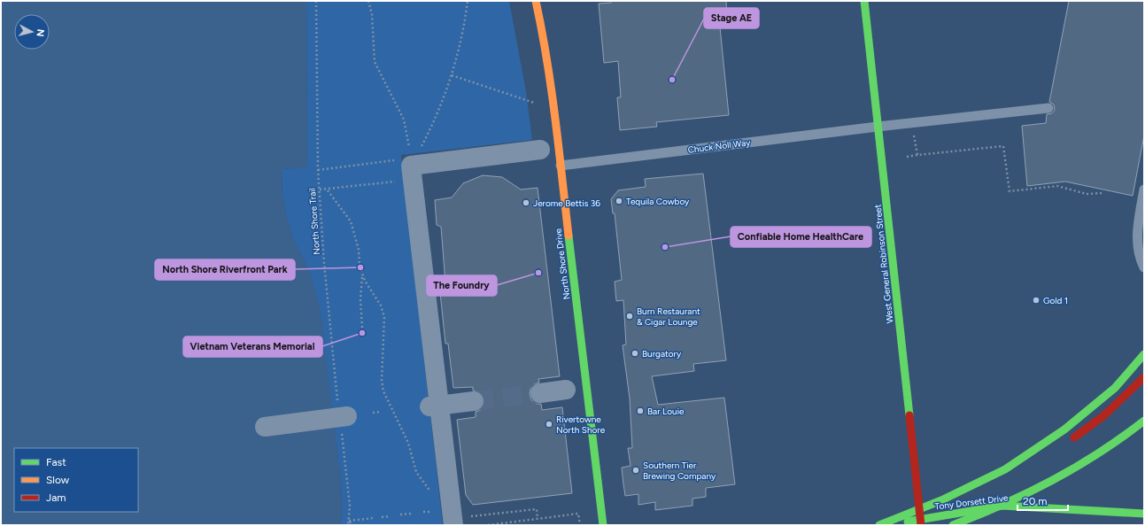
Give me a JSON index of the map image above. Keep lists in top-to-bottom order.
{
  "streets": {
    "main road": ["North Shore Drive", "West General Robinson Street", "Tony Dorsett Drive"],
    "lane": ["Chuck Noll Way"],
    "path": ["North Shore Trail"]
  },
  "crossings": [
    ["Chuck Noll Way", "North Shore Drive"],
    ["Chuck Noll Way", "West General Robinson Street"],
    ["West General Robinson Street", "Tony Dorsett Drive"]
  ],
  "places": [
    "Stage AE",
    "Tequila Cowboy",
    "Jerome Bettis 36",
    "Confiable Home HealthCare",
    "North Shore Riverfront Park",
    "The Foundry",
    "Gold 1",
    "Burn Restaurant & Cigar Lounge",
    "Vietnam Veterans Memorial",
    "Burgatory",
    "Bar Louie",
    "Rivertowne North Shore",
    "Southern Tier Brewing Company"
  ],
  "legend": ["Fast", "Slow", "Jam"],
  "scale_bar": "20 m",
  "north": "right"
}
